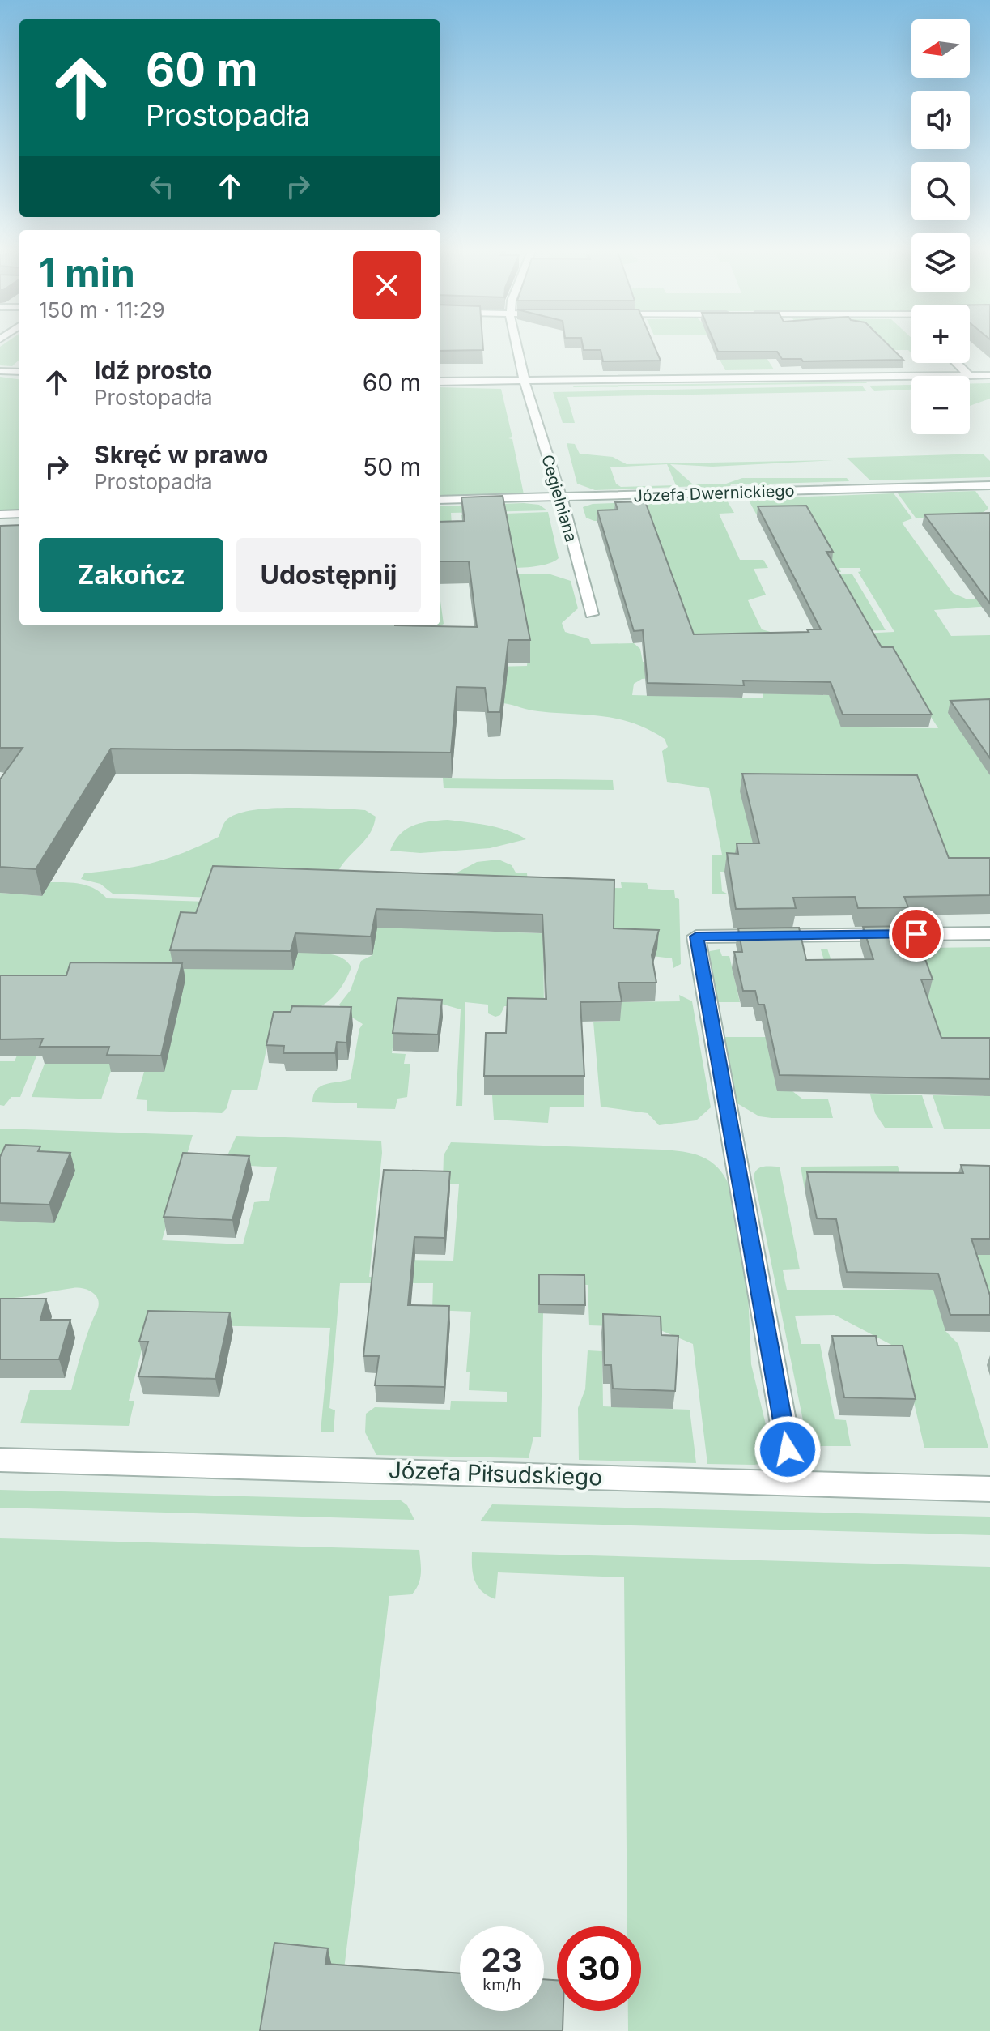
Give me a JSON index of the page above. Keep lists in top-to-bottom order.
{
  "streets": {
    "street": ["Józefa Dwernickiego", "Cegielniana", "Józefa Piłsudskiego"]
  },
  "crossings": [
    ["Józefa Dwernickiego", "Cegielniana"]
  ],
  "north": "left",
  "page": {
    "map_buttons": ["+", "−"],
    "turn": ["60 m", "Prostopadła"],
    "heading": ["1 min", "150 m · 11:29"],
    "list": [
      {
        "name": "Idź prosto",
        "note": "Prostopadła",
        "value": "60 m"
      },
      {
        "name": "Skręć w prawo",
        "note": "Prostopadła",
        "value": "50 m"
      }
    ],
    "buttons": ["Zakończ", "Udostępnij"],
    "speed": "23 km/h",
    "limit": "30"
  }
}
